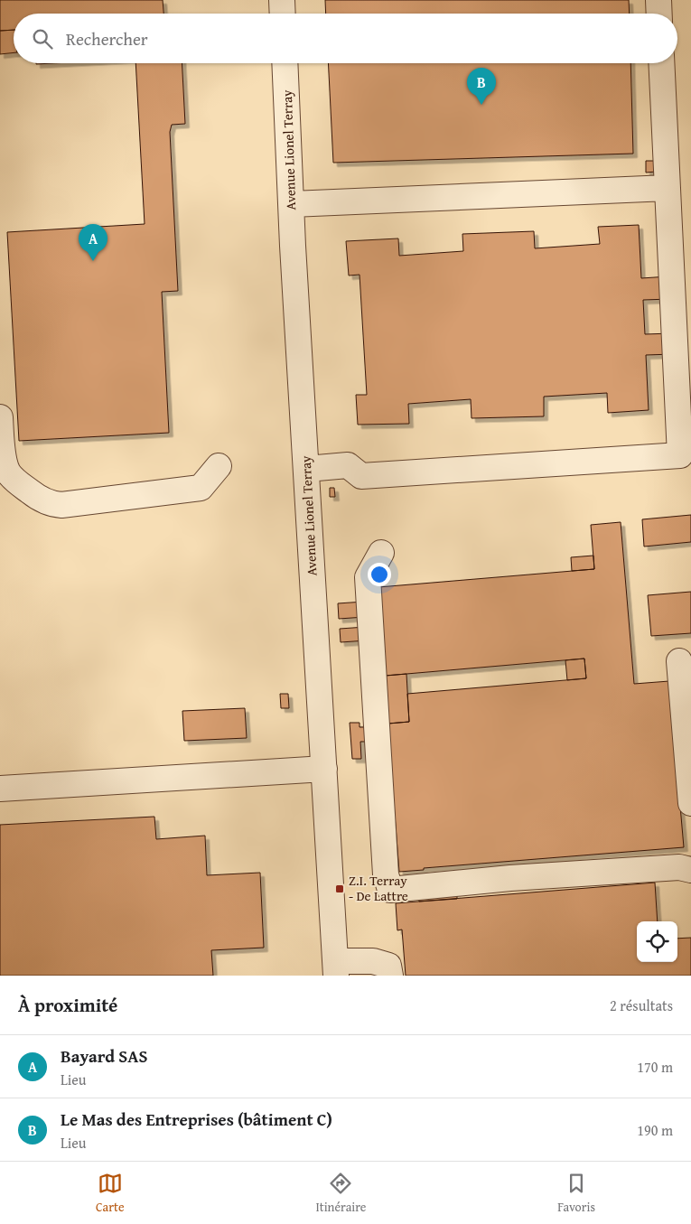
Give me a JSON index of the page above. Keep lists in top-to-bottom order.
{
  "streets": {
    "street": ["Avenue Lionel Terray"]
  },
  "places": {
    "transit": ["Z.I. Terray - De Lattre"]
  },
  "page": {
    "search": "Rechercher",
    "pins": ["B", "A"],
    "heading": ["À proximité", "2 résultats"],
    "list": [
      {
        "mark": "A",
        "name": "Bayard SAS",
        "note": "Lieu",
        "value": "170 m"
      },
      {
        "mark": "B",
        "name": "Le Mas des Entreprises (bâtiment C)",
        "note": "Lieu",
        "value": "190 m"
      }
    ],
    "nav": ["Carte", "Itinéraire", "Favoris"]
  }
}
